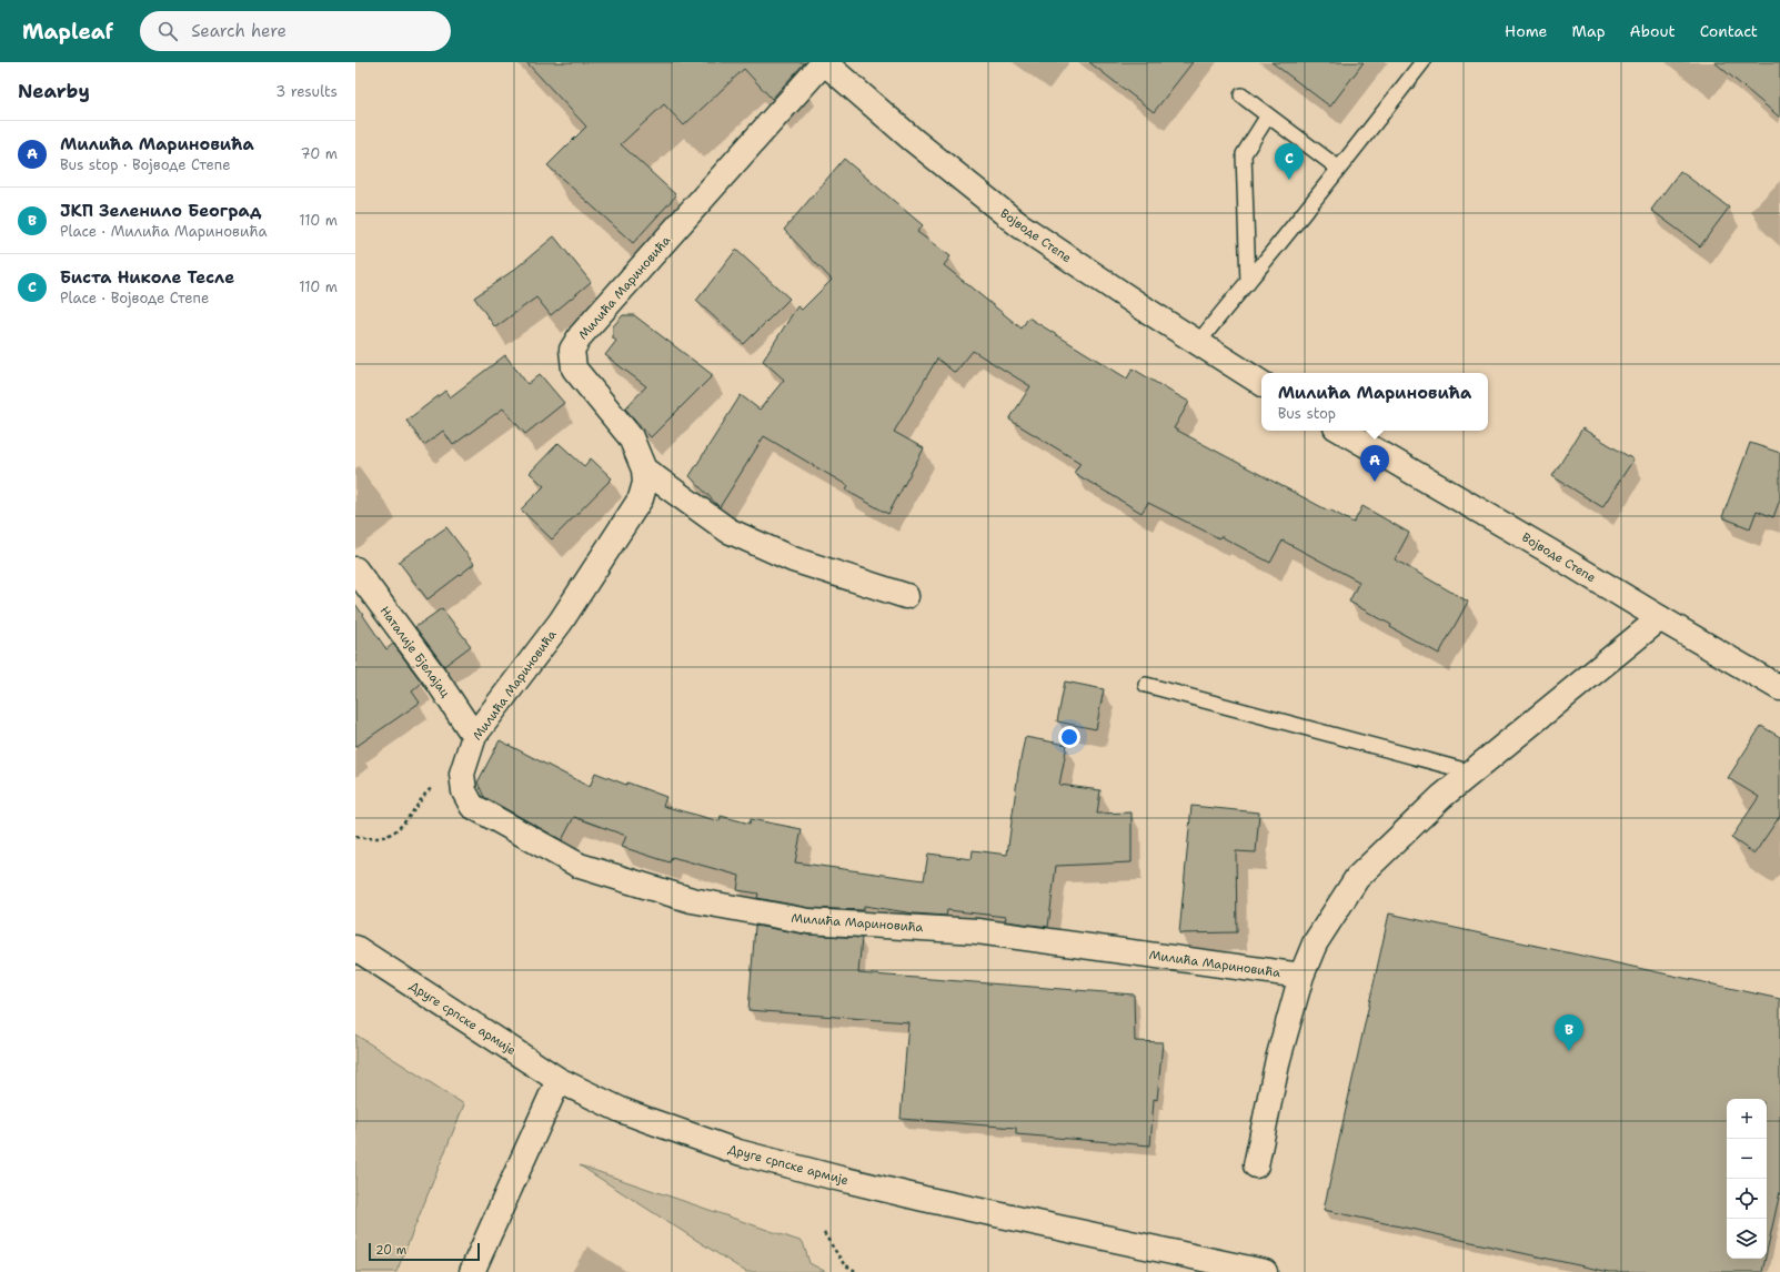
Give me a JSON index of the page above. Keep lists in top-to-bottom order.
{
  "streets": {
    "street": [
      "Војводе Степе",
      "Милића Мариновића",
      "Наталије Бјелајац",
      "Друге српске армије"
    ]
  },
  "crossings": [
    ["Војводе Степе", "Милића Мариновића"],
    ["Милића Мариновића", "Наталије Бјелајац"]
  ],
  "scale_bar": "20 m",
  "page": {
    "header": "Mapleaf",
    "search": "Search here",
    "nav": [
      "Home",
      "Map",
      "About",
      "Contact"
    ],
    "heading": ["Nearby", "3 results"],
    "list": [
      {
        "mark": "A",
        "name": "Милића Мариновића",
        "note": "Bus stop · Војводе Степе",
        "value": "70 m"
      },
      {
        "mark": "B",
        "name": "ЈКП Зеленило Београд",
        "note": "Place · Милића Мариновића",
        "value": "110 m"
      },
      {
        "mark": "C",
        "name": "Биста Николе Тесле",
        "note": "Place · Војводе Степе",
        "value": "110 m"
      }
    ],
    "pins": ["C", "A", "B"],
    "popup": ["Милића Мариновића", "Bus stop"],
    "map_buttons": ["+", "−"],
    "scale": "20 m"
  }
}
